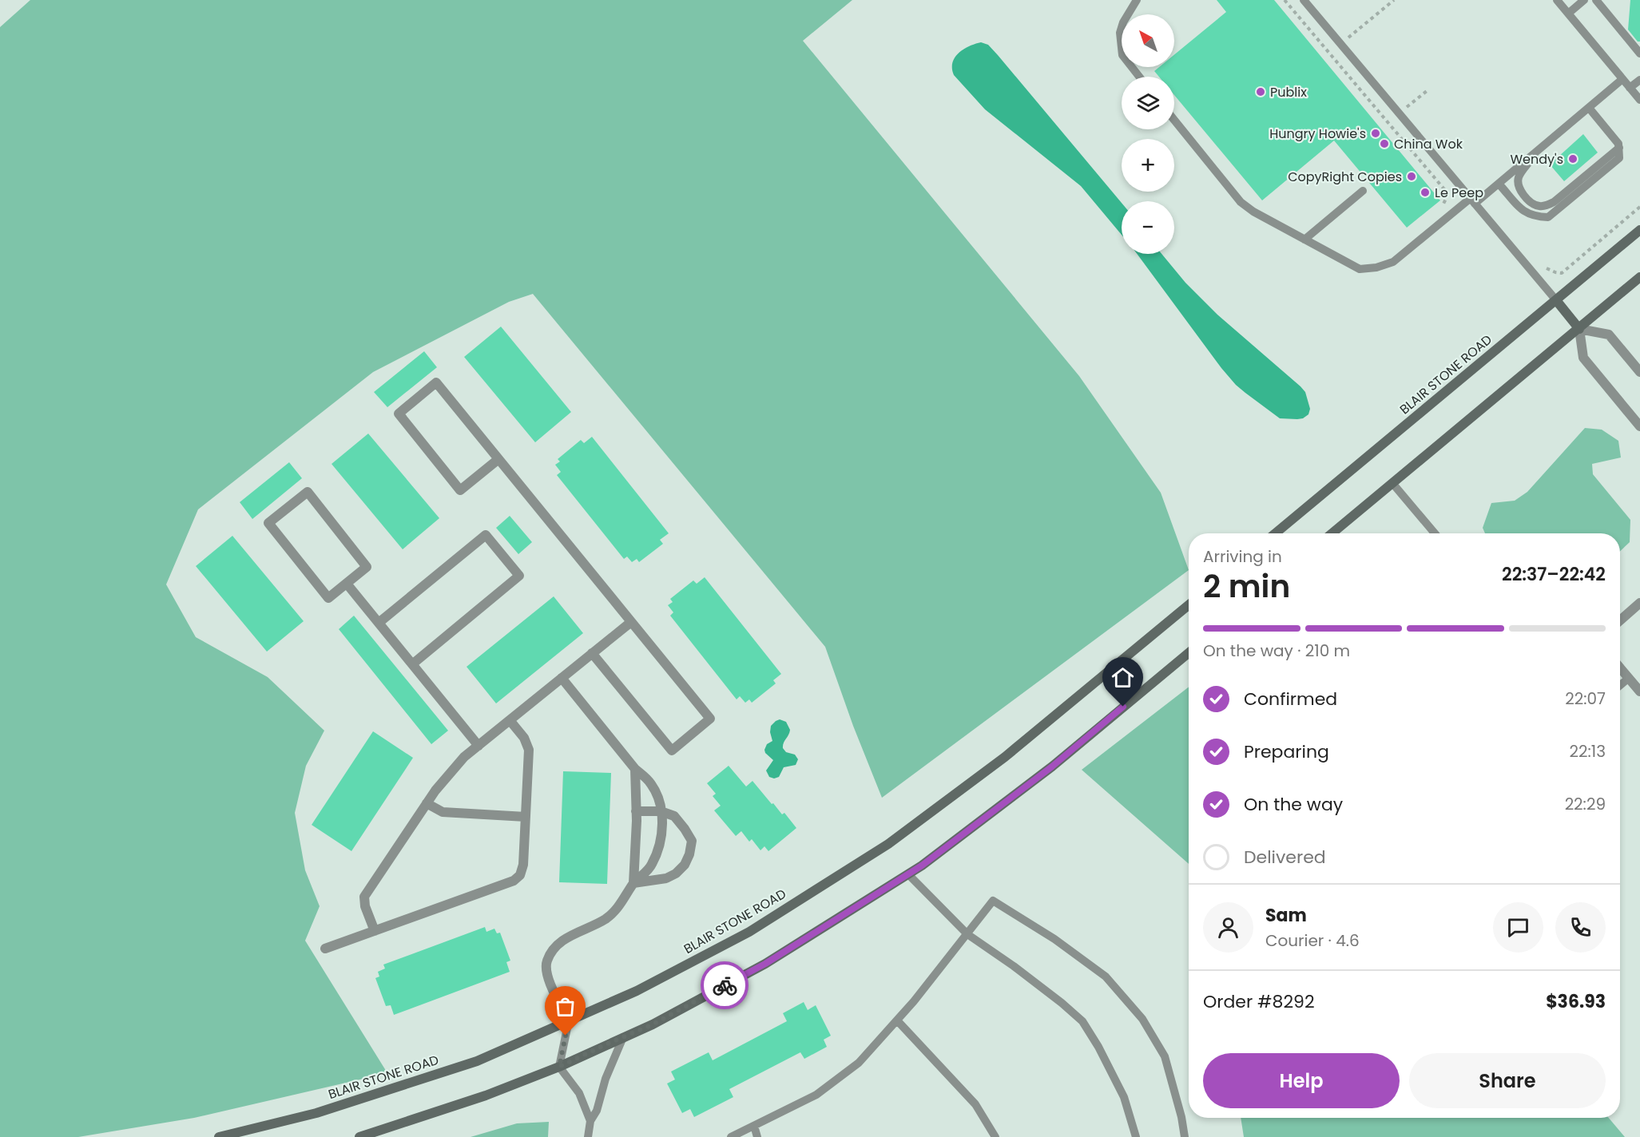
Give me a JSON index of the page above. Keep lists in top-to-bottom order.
{
  "streets": {
    "main road": ["BLAIR STONE ROAD"]
  },
  "places": [
    "Publix",
    "Hungry Howie's",
    "China Wok",
    "Wendy's",
    "CopyRight Copies",
    "Le Peep"
  ],
  "north": "top left",
  "page": {
    "map_buttons": ["+", "−"],
    "heading": ["2 min", "Arriving in", "22:37–22:42"],
    "panel": [
      "Sam",
      "Courier · 4.6",
      "Order #8292",
      "$36.93"
    ],
    "bar": "On the way · 210 m",
    "list": [
      ["Confirmed", "22:07"],
      ["Preparing", "22:13"],
      ["On the way", "22:29"],
      "Delivered"
    ],
    "buttons": ["Help", "Share"]
  }
}
